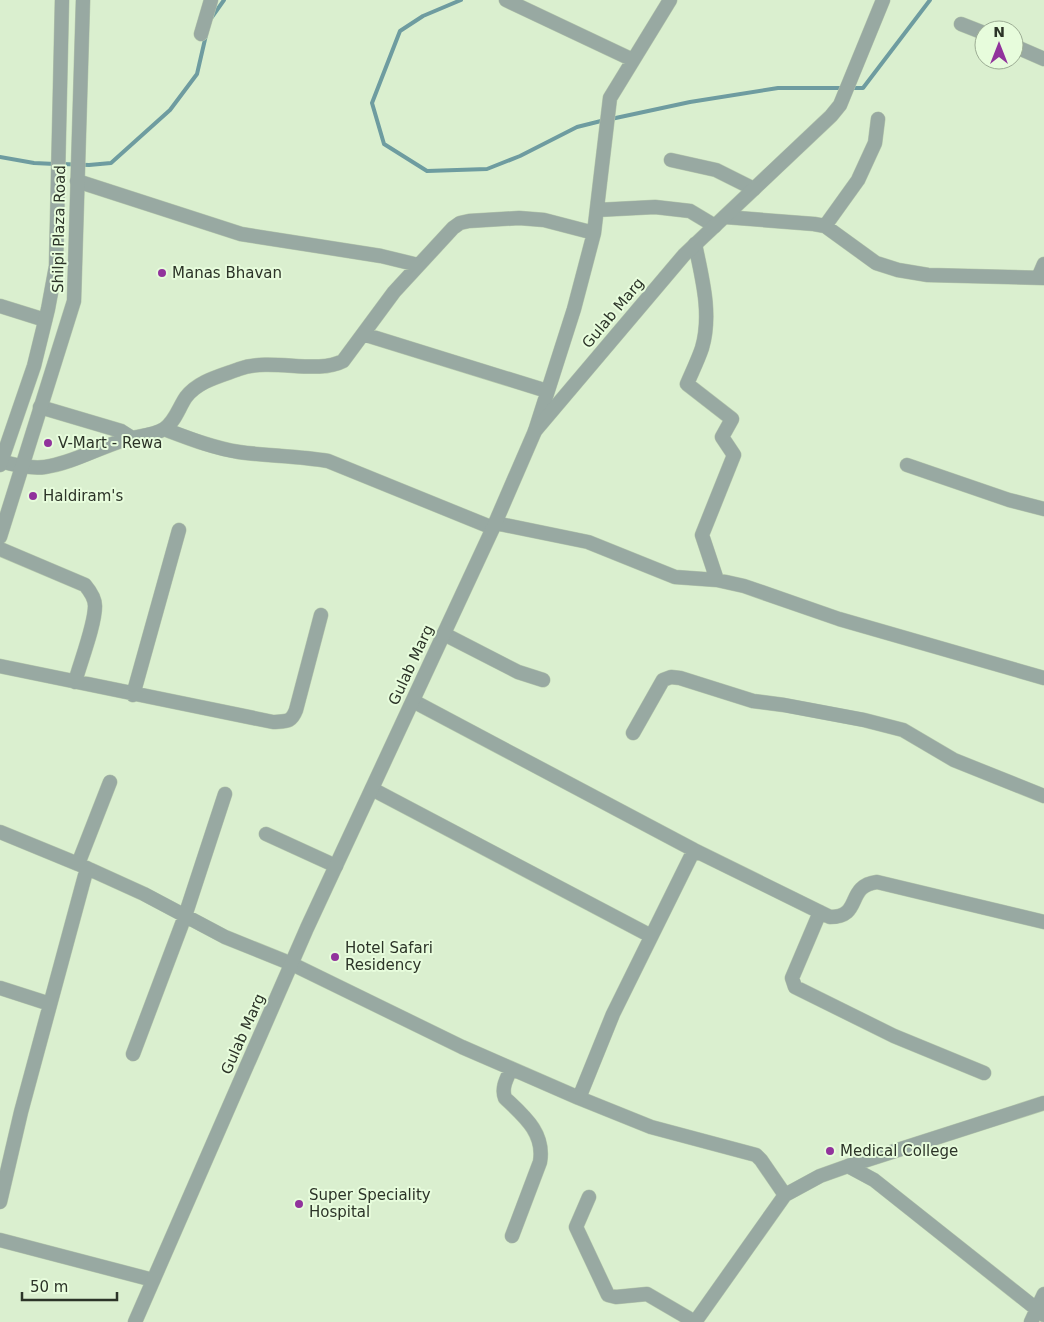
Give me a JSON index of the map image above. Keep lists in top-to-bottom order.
{
  "streets": {
    "street": ["Shilpi Plaza Road", "Gulab Marg"]
  },
  "places": [
    "Manas Bhavan",
    "V-Mart - Rewa",
    "Haldiram's",
    "Hotel Safari Residency",
    "Medical College",
    "Super Speciality Hospital"
  ],
  "scale_bar": "50 m",
  "north": "top"
}
